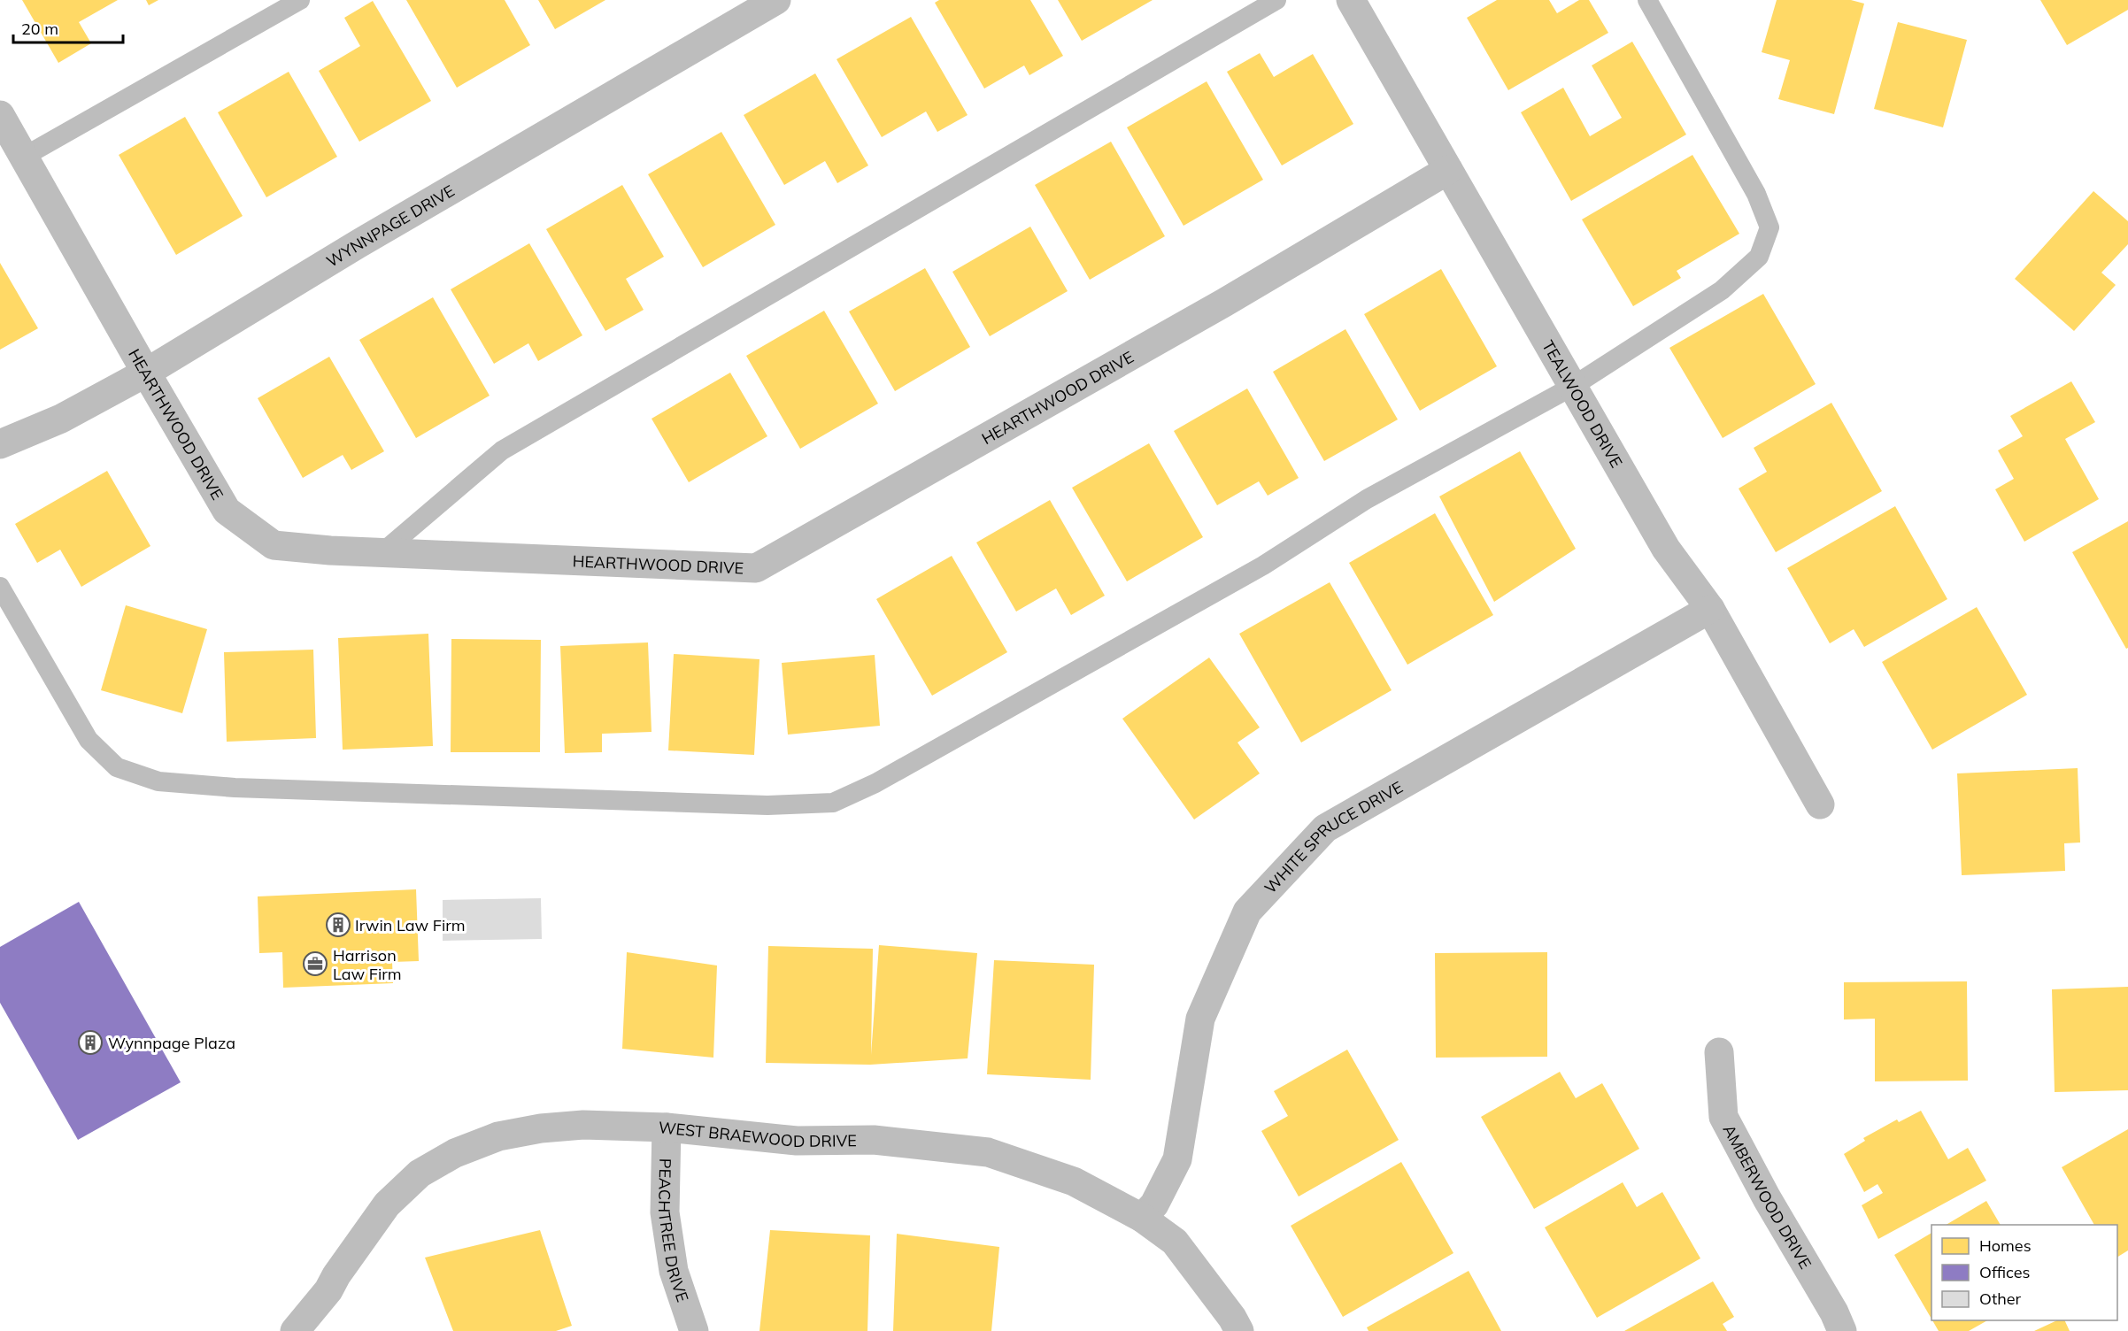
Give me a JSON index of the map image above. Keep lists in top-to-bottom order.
{
  "streets": {
    "street": [
      "WYNNPAGE DRIVE",
      "HEARTHWOOD DRIVE",
      "TEALWOOD DRIVE",
      "WHITE SPRUCE DRIVE",
      "WEST BRAEWOOD DRIVE",
      "AMBERWOOD DRIVE",
      "PEACHTREE DRIVE"
    ]
  },
  "crossings": [
    ["WYNNPAGE DRIVE", "HEARTHWOOD DRIVE"],
    ["HEARTHWOOD DRIVE", "TEALWOOD DRIVE"],
    ["TEALWOOD DRIVE", "WHITE SPRUCE DRIVE"],
    ["WHITE SPRUCE DRIVE", "WEST BRAEWOOD DRIVE"],
    ["WEST BRAEWOOD DRIVE", "PEACHTREE DRIVE"]
  ],
  "places": {
    "building": ["Irwin Law Firm", "Wynnpage Plaza"],
    "office": ["Harrison Law Firm"]
  },
  "legend": ["Homes", "Offices", "Other"],
  "scale_bar": "20 m"
}
